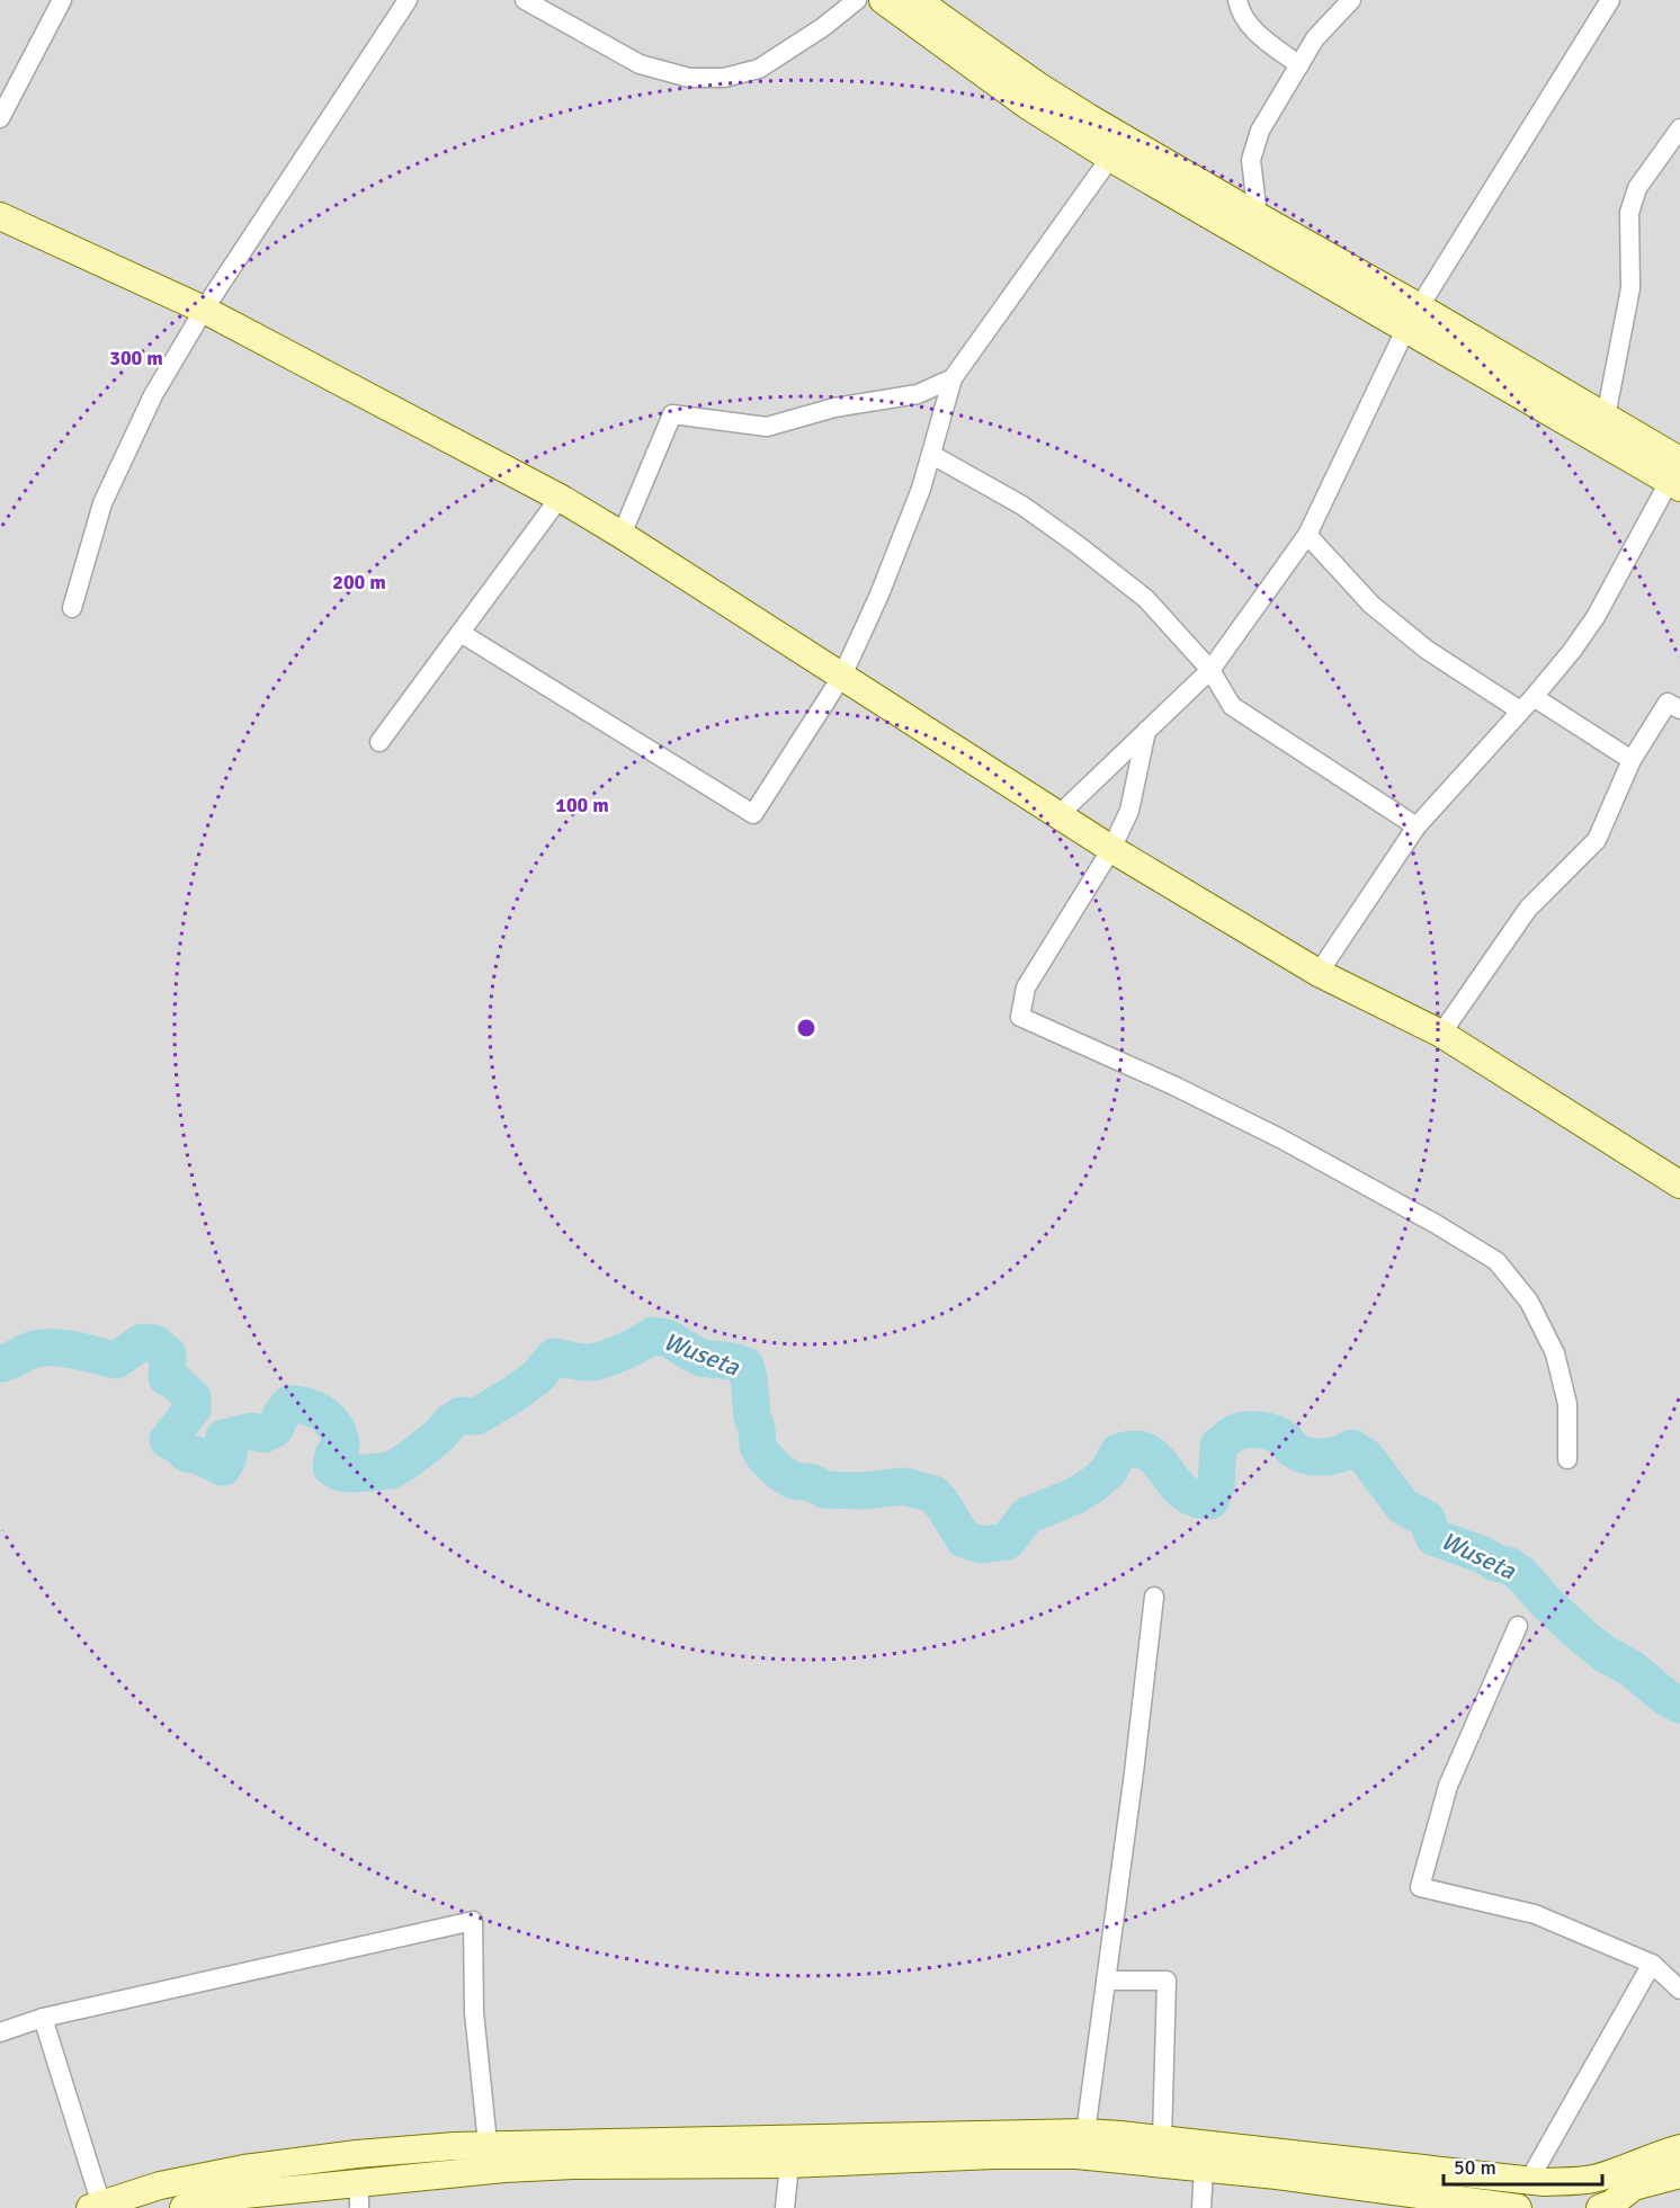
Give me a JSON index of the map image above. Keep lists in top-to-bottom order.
{
  "water": ["Wuseta"],
  "scale_bar": "50 m",
  "rings": ["300 m", "200 m", "100 m"]
}
